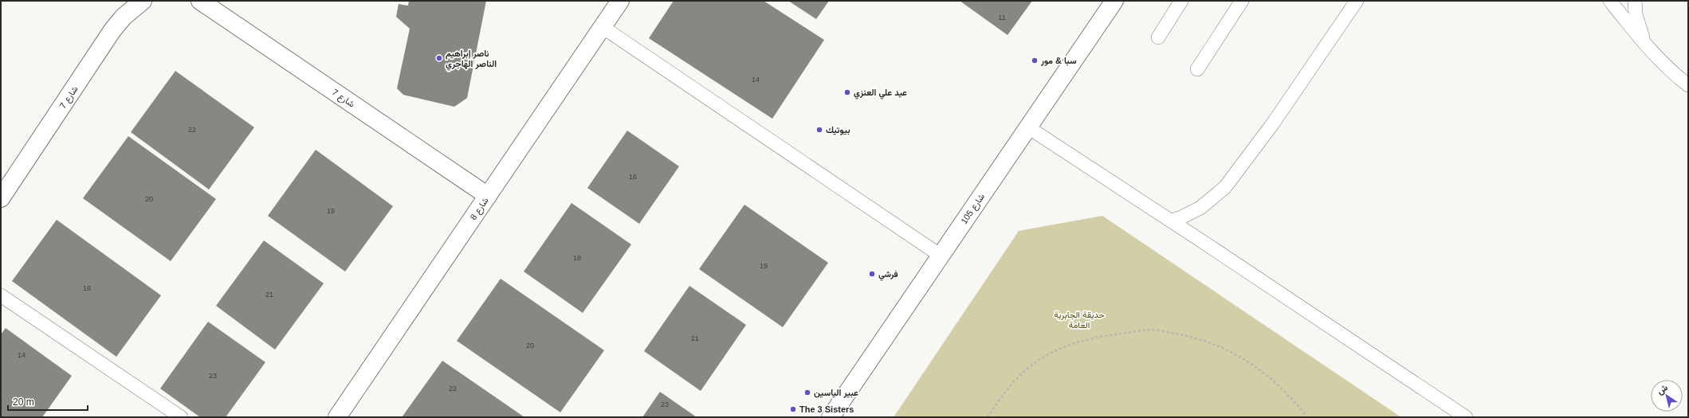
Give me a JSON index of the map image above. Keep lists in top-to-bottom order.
{
  "streets": {
    "street": ["شارع 7", "شارع 8", "شارع 105"]
  },
  "crossings": [
    ["شارع 7", "شارع 8"]
  ],
  "parks": ["حديقة الجابرية العامة"],
  "places": [
    "ناصر إبراهيم الناصر الهاجري",
    "سبا & مور",
    "عيد علي العنزي",
    "بيوتيك",
    "فرشي",
    "عبير الياسين",
    "The 3 Sisters"
  ],
  "house_numbers": [
    "11",
    "14",
    "22",
    "16",
    "20",
    "19",
    "18",
    "19",
    "18",
    "21",
    "21",
    "20",
    "14",
    "23",
    "22",
    "23"
  ],
  "scale_bar": "20 m",
  "north": "top left"
}
